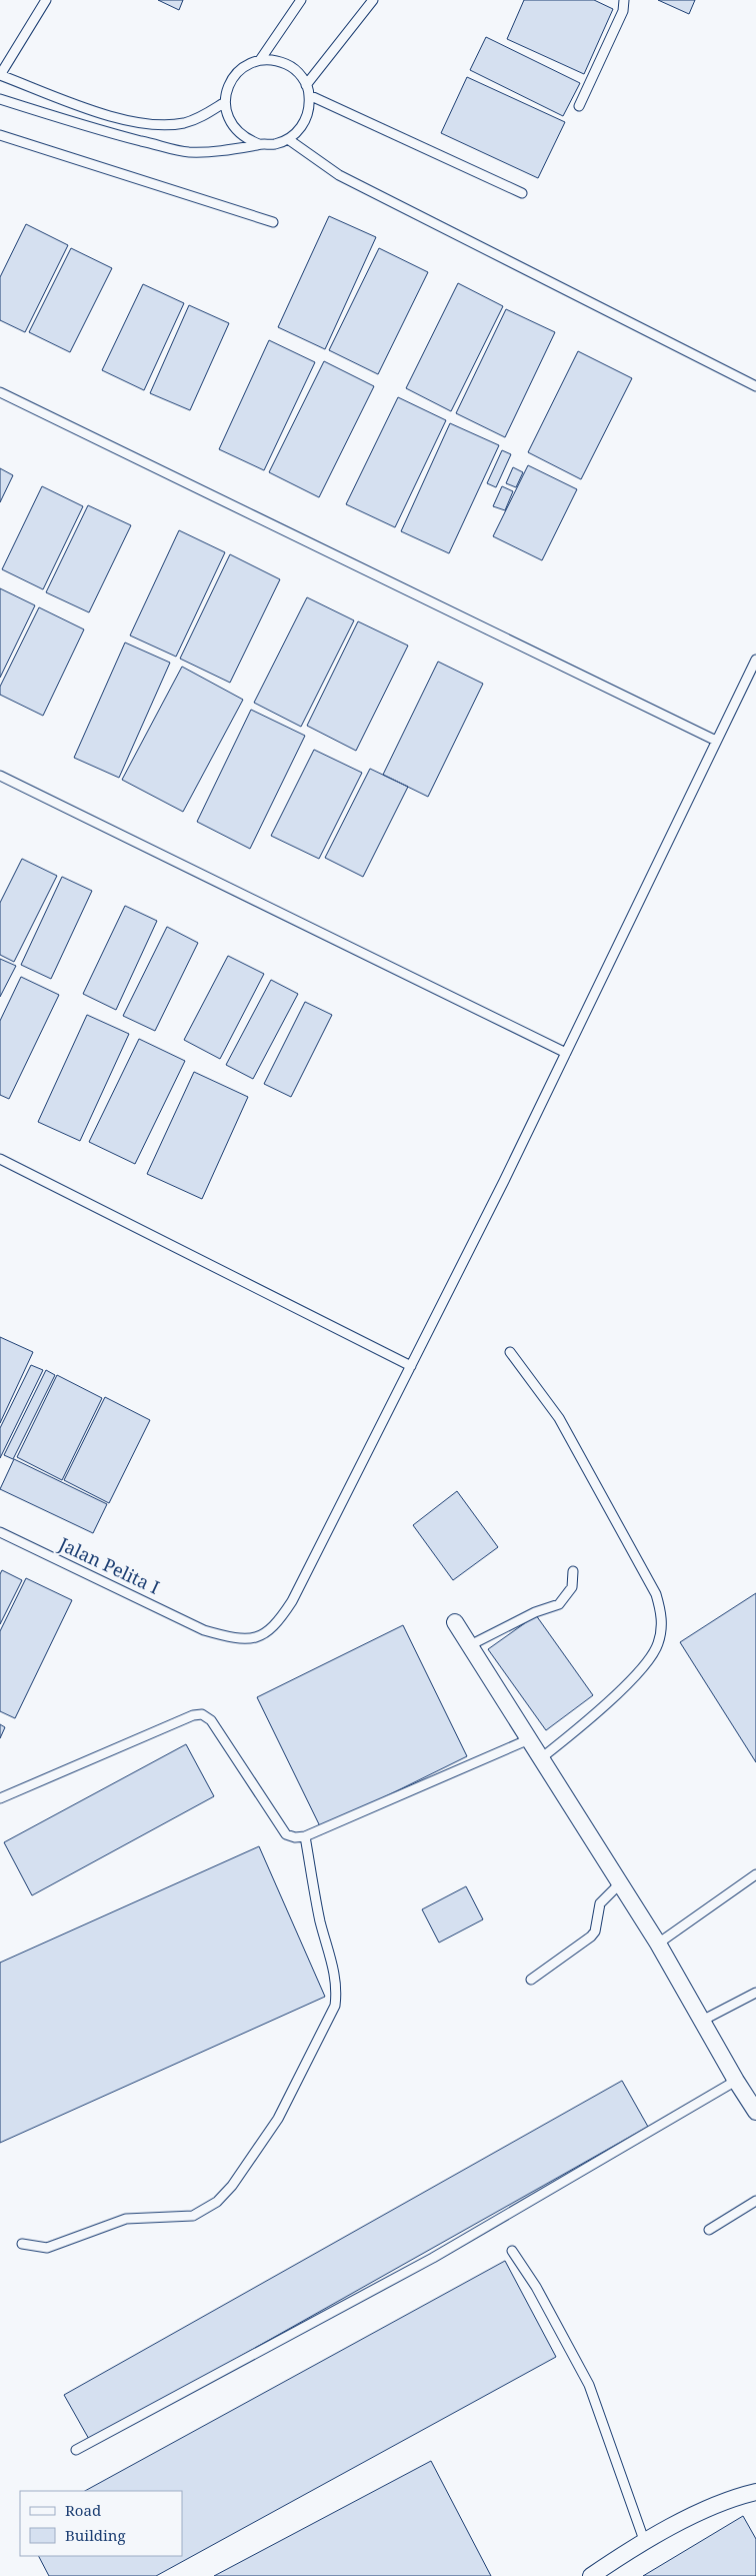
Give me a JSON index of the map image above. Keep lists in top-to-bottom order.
{
  "streets": {
    "lane": ["Jalan Pelita I"]
  },
  "legend": ["Road", "Building"]
}
